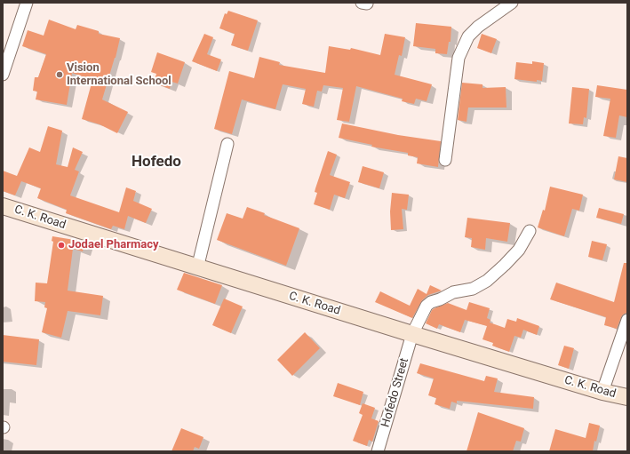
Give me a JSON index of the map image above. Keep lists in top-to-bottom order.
{
  "streets": {
    "street": ["C. K. Road", "Hofedo Street"]
  },
  "crossings": [
    ["C. K. Road", "Hofedo Street"]
  ],
  "districts": ["Hofedo"],
  "places": ["Vision International School", "Jodael Pharmacy"]
}
